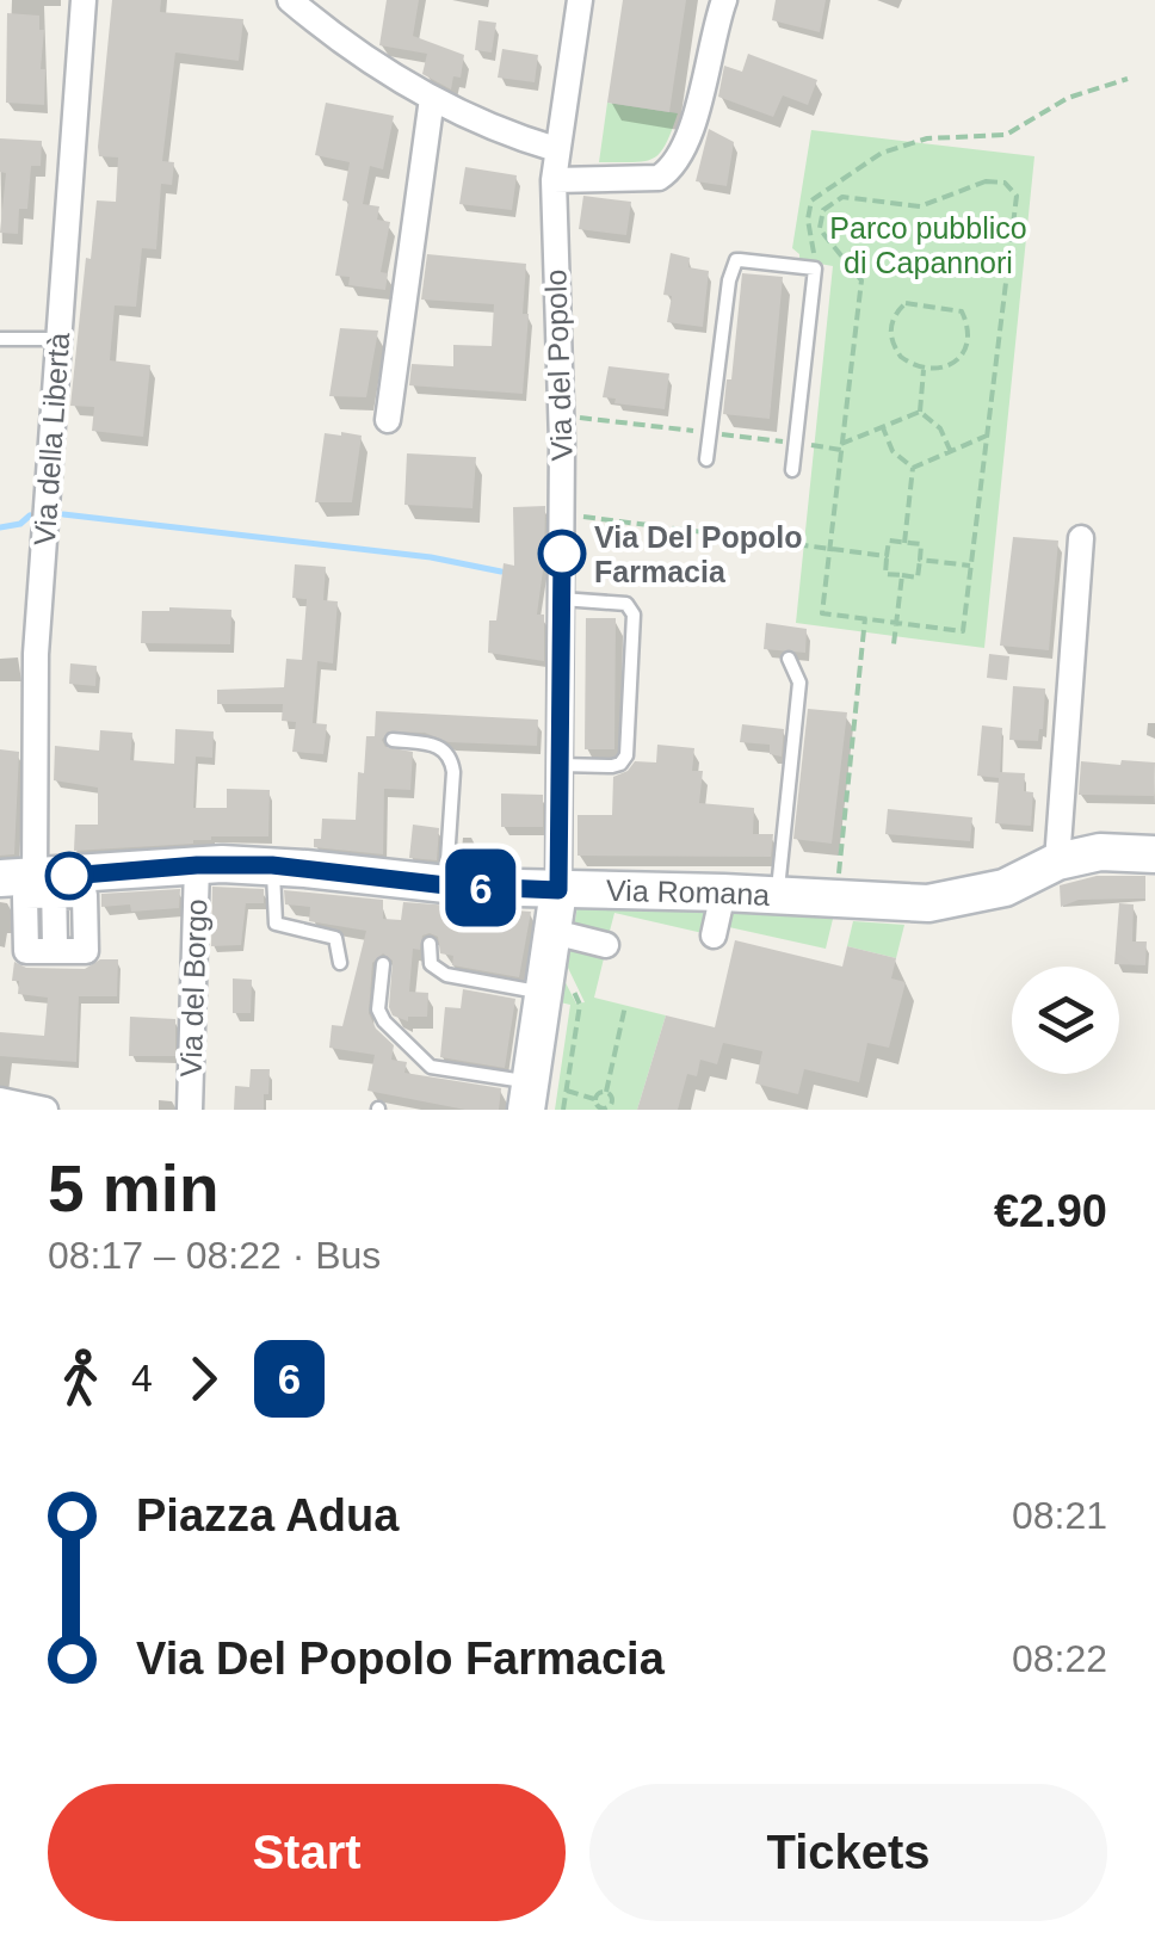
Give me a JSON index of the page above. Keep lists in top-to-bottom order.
{
  "streets": {
    "street": [
      "Via del Popolo",
      "Via della Libertà",
      "Via Romana",
      "Via del Borgo"
    ]
  },
  "crossings": [
    ["Via del Popolo", "Via Romana"],
    ["Via della Libertà", "Via Romana"],
    ["Via Romana", "Via del Borgo"]
  ],
  "parks": ["Parco pubblico di Capannori"],
  "places": ["Via Del Popolo Farmacia"],
  "lines": ["bus line 6"],
  "page": {
    "on_map": "6",
    "heading": ["5 min", "08:17 – 08:22 · Bus", "€2.90"],
    "legs": ["4", "6"],
    "list": [
      {
        "name": "Piazza Adua",
        "value": "08:21"
      },
      {
        "name": "Via Del Popolo Farmacia",
        "value": "08:22"
      }
    ],
    "buttons": ["Start", "Tickets"]
  }
}
